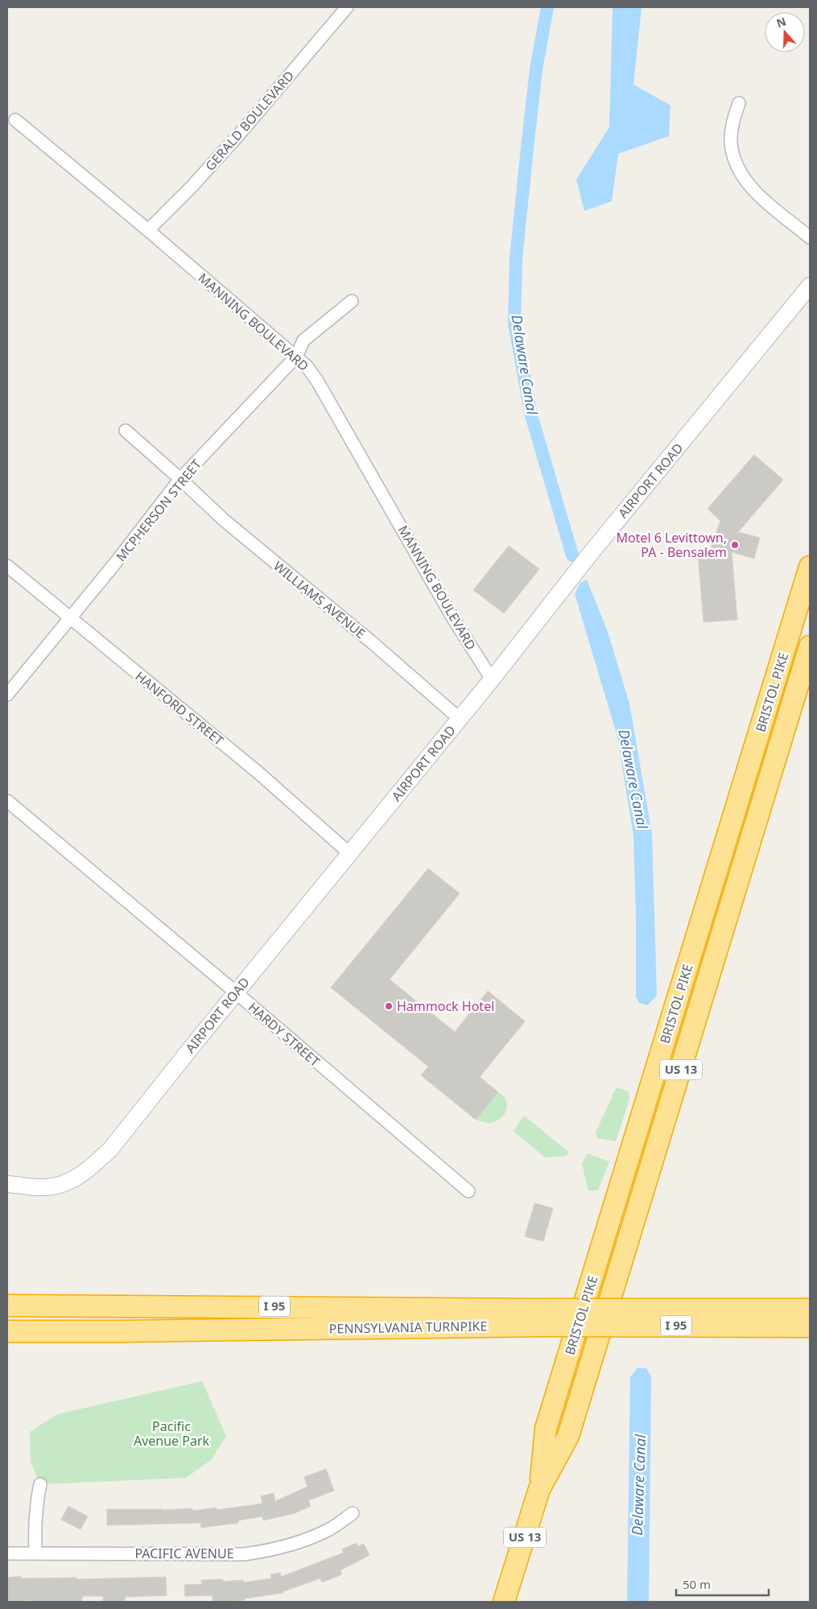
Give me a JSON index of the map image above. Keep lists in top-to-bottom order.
{
  "streets": {
    "highway": [
      "BRISTOL PIKE",
      "US 13",
      "I 95",
      "PENNSYLVANIA TURNPIKE"
    ],
    "street": [
      "GERALD BOULEVARD",
      "MANNING BOULEVARD",
      "AIRPORT ROAD",
      "MCPHERSON STREET",
      "WILLIAMS AVENUE",
      "HANFORD STREET",
      "HARDY STREET",
      "PACIFIC AVENUE"
    ]
  },
  "crossings": [
    ["GERALD BOULEVARD", "MANNING BOULEVARD"],
    ["MANNING BOULEVARD", "AIRPORT ROAD"],
    ["MANNING BOULEVARD", "MCPHERSON STREET"],
    ["AIRPORT ROAD", "WILLIAMS AVENUE"],
    ["AIRPORT ROAD", "HANFORD STREET"],
    ["AIRPORT ROAD", "HARDY STREET"],
    ["MCPHERSON STREET", "WILLIAMS AVENUE"],
    ["MCPHERSON STREET", "HANFORD STREET"]
  ],
  "water": ["Delaware Canal"],
  "parks": ["Pacific Avenue Park"],
  "places": ["Motel 6 Levittown, PA - Bensalem", "Hammock Hotel"],
  "scale_bar": "50 m",
  "north": "top"
}
